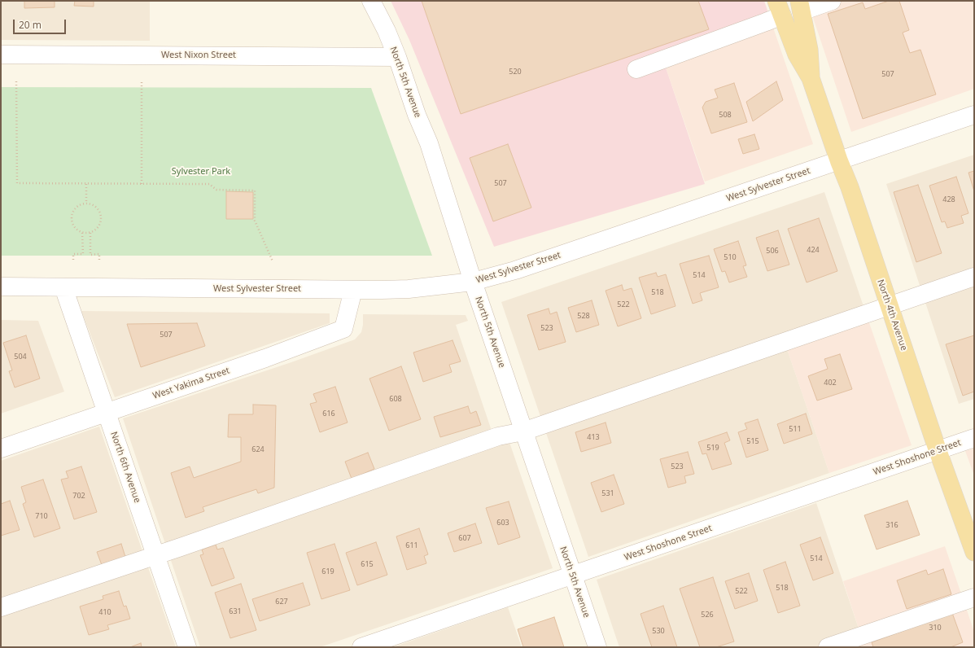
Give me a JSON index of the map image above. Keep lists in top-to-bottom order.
{
  "streets": {
    "main road": ["North 4th Avenue"],
    "street": [
      "West Nixon Street",
      "North 5th Avenue",
      "West Sylvester Street",
      "West Yakima Street",
      "West Shoshone Street",
      "North 6th Avenue"
    ]
  },
  "crossings": [
    ["West Nixon Street", "North 5th Avenue"],
    ["North 5th Avenue", "West Sylvester Street"],
    ["North 5th Avenue", "West Shoshone Street"],
    ["West Sylvester Street", "North 4th Avenue"],
    ["West Sylvester Street", "West Yakima Street"],
    ["West Sylvester Street", "North 6th Avenue"],
    ["North 4th Avenue", "West Shoshone Street"],
    ["West Yakima Street", "North 6th Avenue"]
  ],
  "parks": ["Sylvester Park"],
  "house_numbers": [
    "520",
    "507",
    "508",
    "507",
    "428",
    "424",
    "506",
    "510",
    "514",
    "518",
    "522",
    "528",
    "523",
    "507",
    "504",
    "402",
    "608",
    "616",
    "511",
    "413",
    "515",
    "519",
    "624",
    "523",
    "531",
    "702",
    "710",
    "603",
    "316",
    "607",
    "611",
    "514",
    "615",
    "619",
    "518",
    "522",
    "627",
    "631",
    "410",
    "526",
    "310",
    "530"
  ],
  "scale_bar": "20 m"
}
